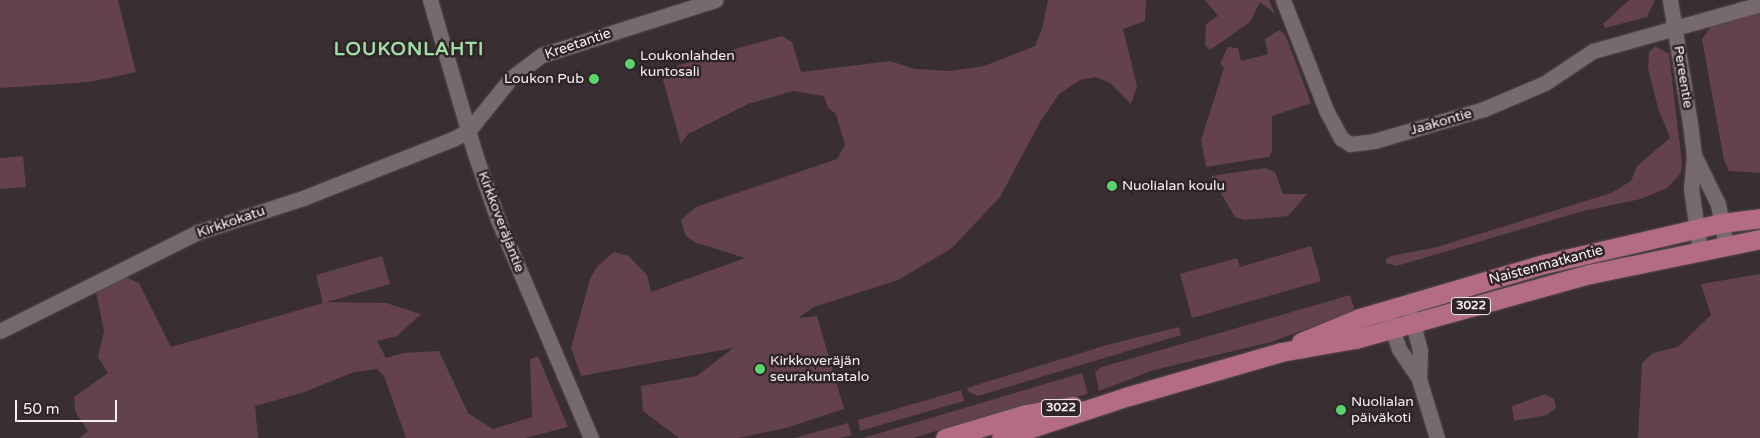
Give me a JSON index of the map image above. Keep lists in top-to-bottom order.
{
  "streets": {
    "main road": ["Naistenmatkantie", "3022"],
    "street": [
      "Kreetantie",
      "Pereentie",
      "Jaakontie",
      "Kirkkokatu",
      "Kirkkoveräjäntie"
    ]
  },
  "crossings": [
    ["Kreetantie", "Kirkkokatu"],
    ["Kreetantie", "Kirkkoveräjäntie"],
    ["Pereentie", "Jaakontie"],
    ["Pereentie", "Naistenmatkantie"],
    ["Kirkkokatu", "Kirkkoveräjäntie"]
  ],
  "districts": ["LOUKONLAHTI"],
  "places": [
    "Loukonlahden kuntosali",
    "Loukon Pub",
    "Nuolialan koulu",
    "Kirkkoveräjän seurakuntatalo",
    "Nuolialan päiväkoti"
  ],
  "scale_bar": "50 m"
}
